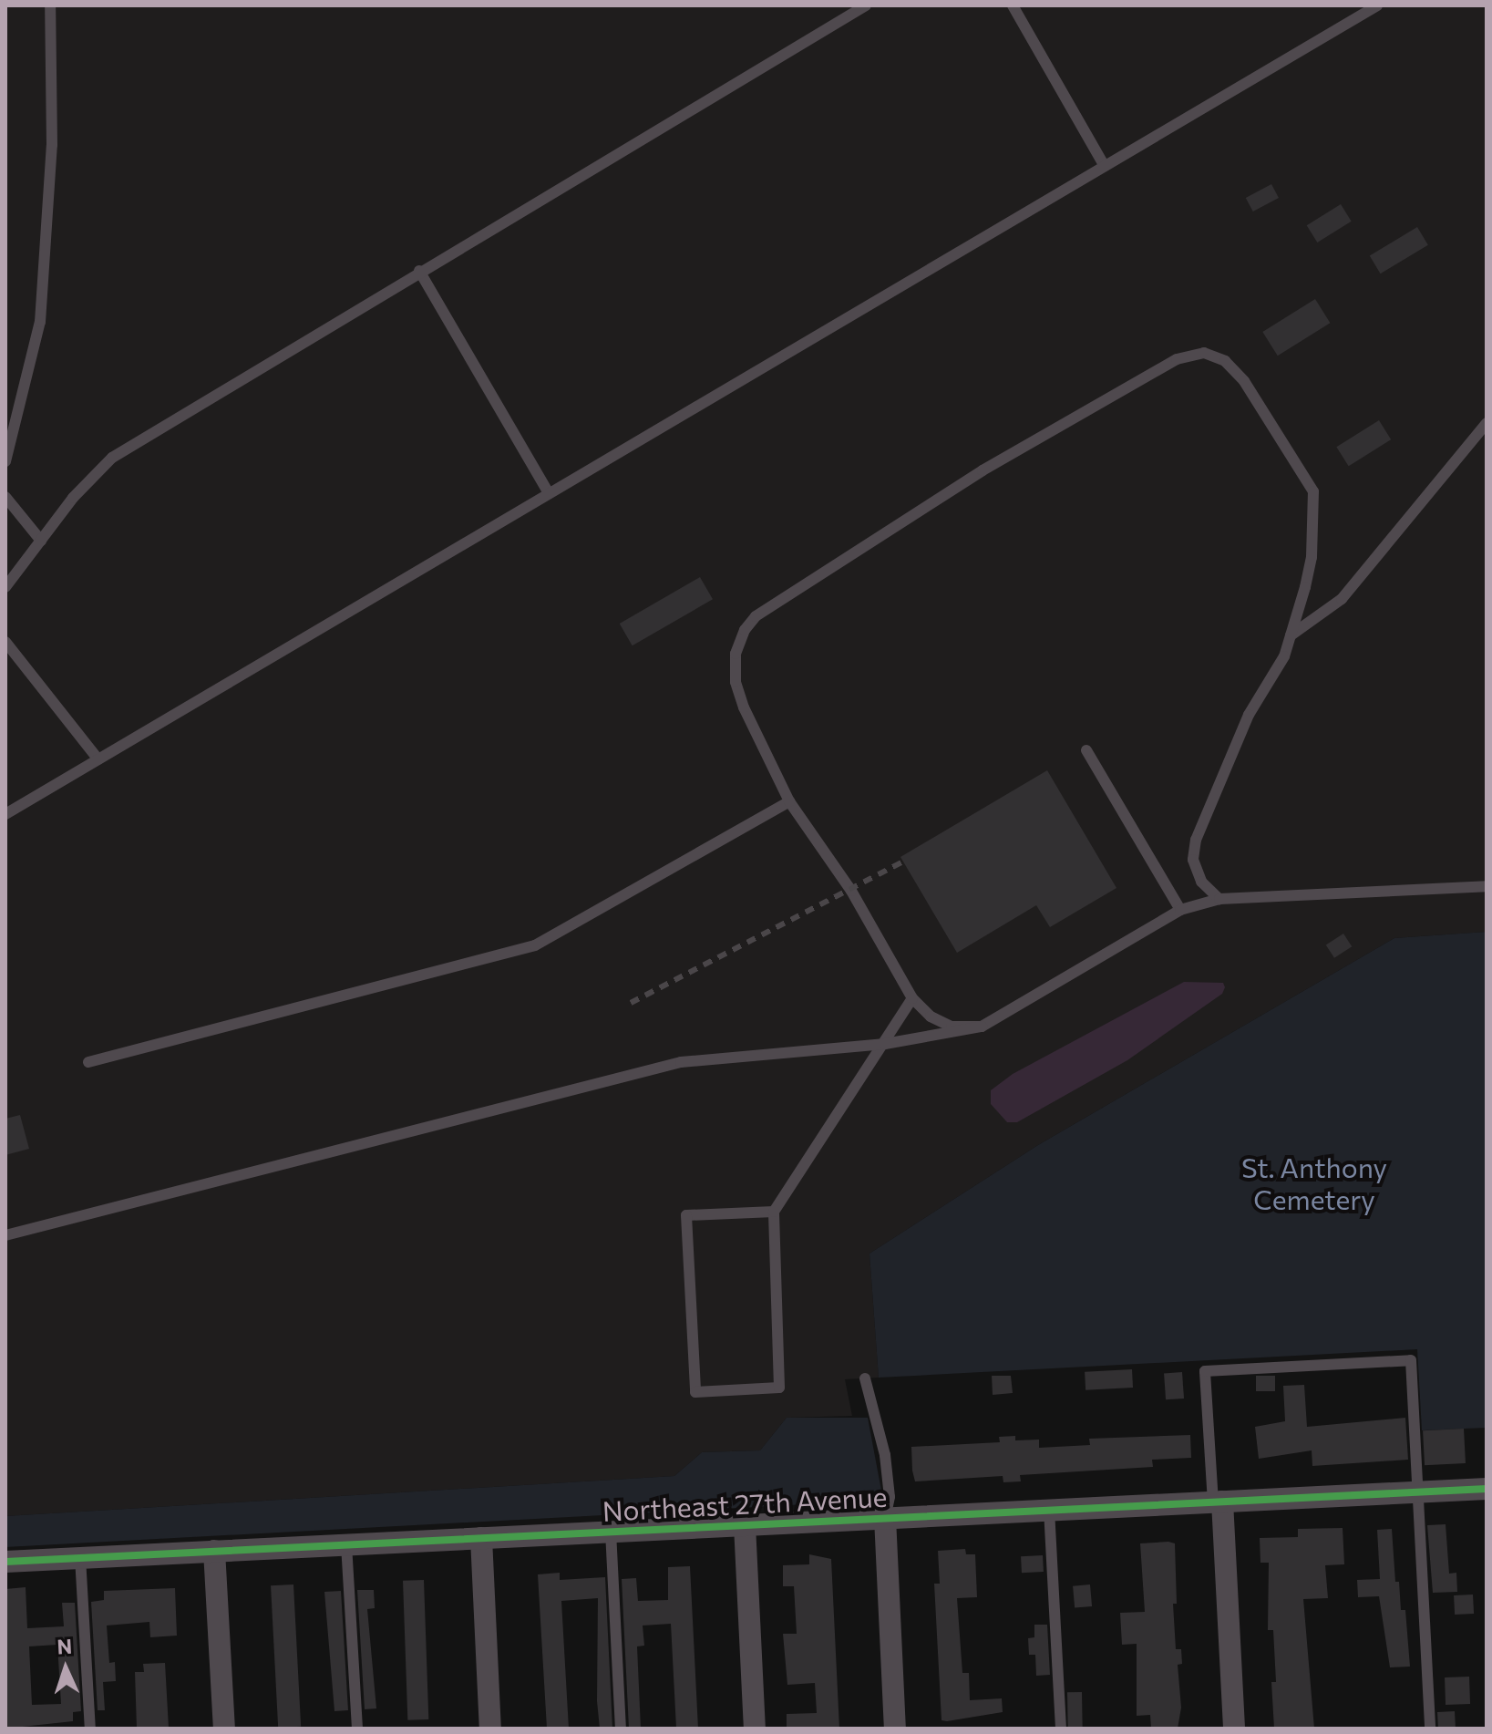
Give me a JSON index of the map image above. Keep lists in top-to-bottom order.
{
  "streets": {
    "street": ["Northeast 27th Avenue"]
  },
  "parks": ["St. Anthony Cemetery"],
  "north": "top"
}
